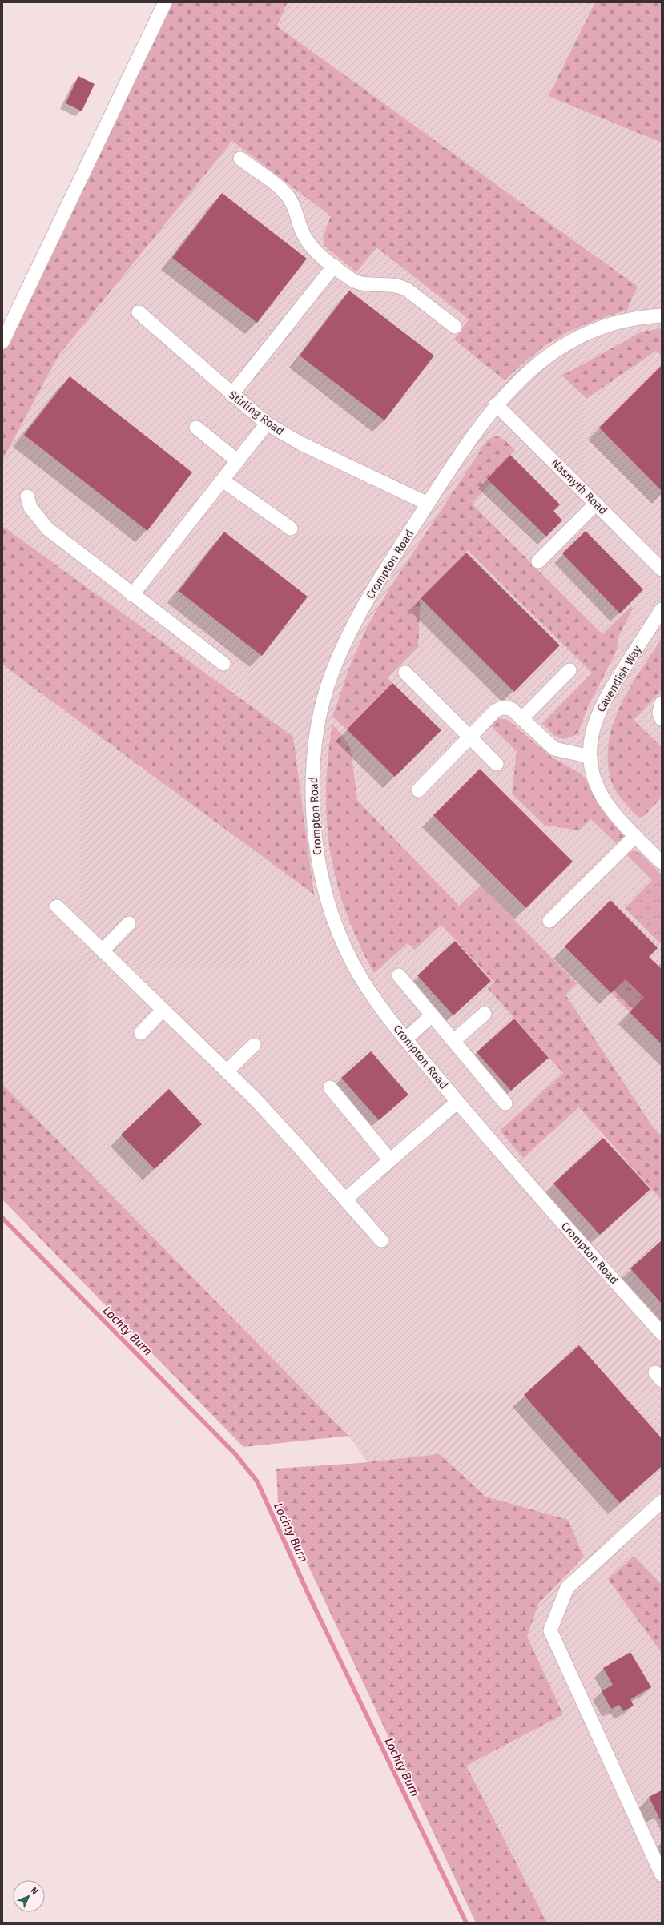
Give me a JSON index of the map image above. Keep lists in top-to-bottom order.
{
  "streets": {
    "street": [
      "Stirling Road",
      "Nasmyth Road",
      "Crompton Road",
      "Cavendish Way"
    ]
  },
  "crossings": [
    ["Stirling Road", "Crompton Road"],
    ["Nasmyth Road", "Crompton Road"]
  ],
  "water": ["Lochty Burn"],
  "north": "top right"
}
